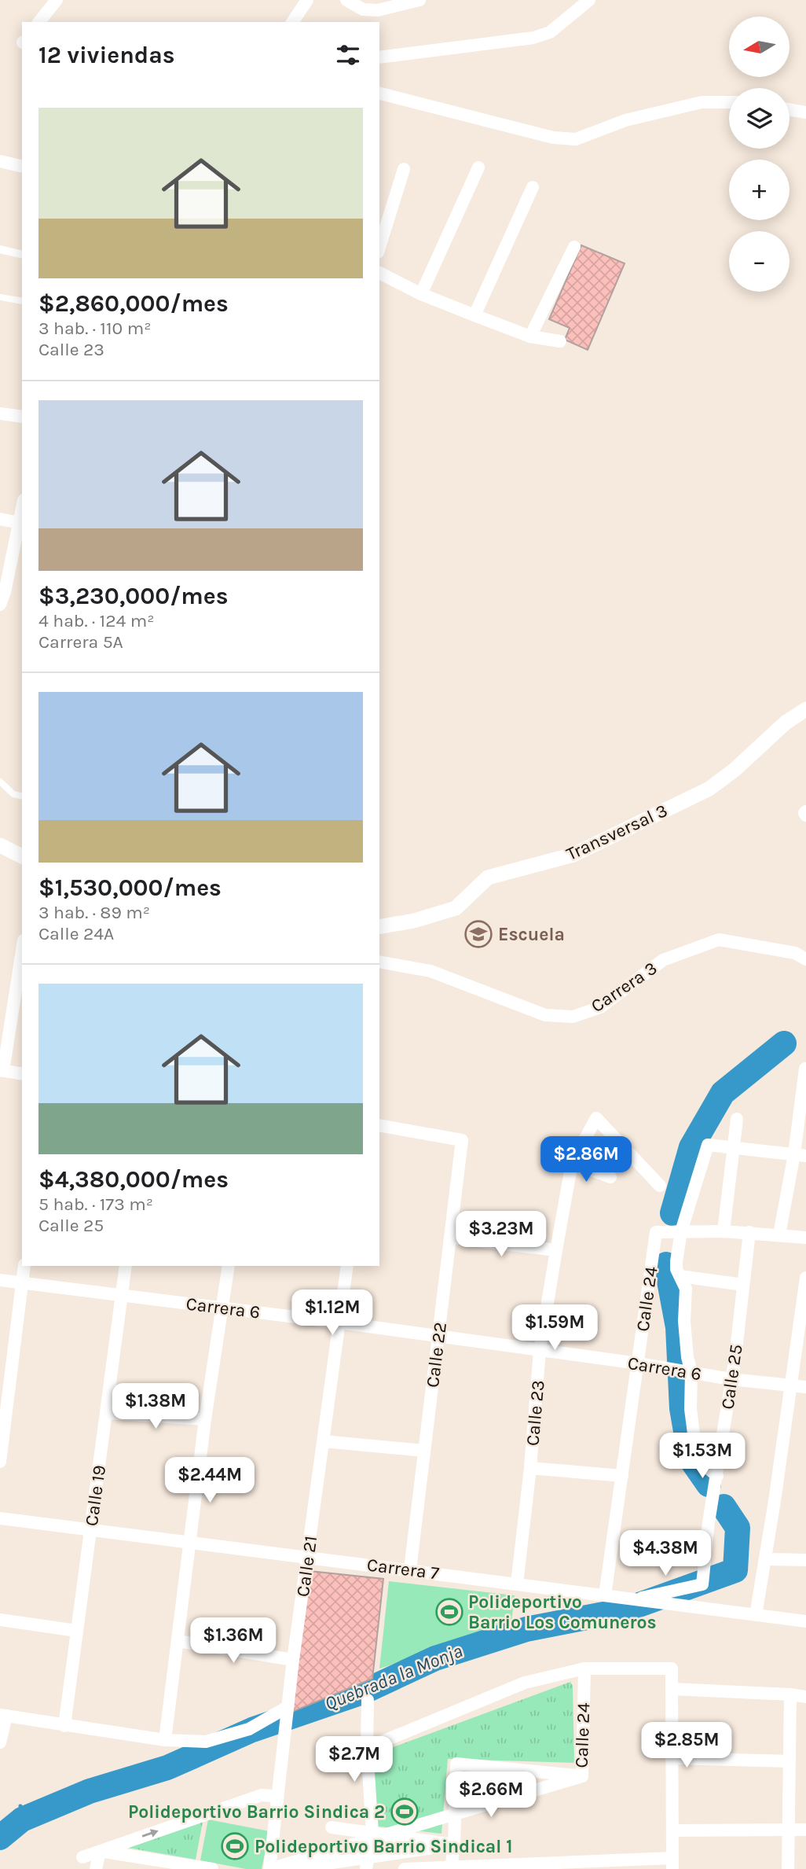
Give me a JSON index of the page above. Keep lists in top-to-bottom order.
{
  "streets": {
    "street": [
      "Transversal 3",
      "Carrera 3",
      "Calle 24",
      "Carrera 6",
      "Calle 22",
      "Calle 25",
      "Calle 23",
      "Calle 19",
      "Calle 21",
      "Carrera 7"
    ]
  },
  "crossings": [
    ["Calle 24", "Carrera 6"],
    ["Calle 24", "Calle 21"],
    ["Calle 24", "Carrera 7"],
    ["Carrera 6", "Calle 22"],
    ["Carrera 6", "Calle 25"],
    ["Carrera 6", "Calle 23"],
    ["Carrera 6", "Calle 19"],
    ["Carrera 6", "Calle 21"],
    ["Calle 22", "Carrera 7"],
    ["Calle 25", "Carrera 7"],
    ["Calle 23", "Carrera 7"],
    ["Calle 19", "Carrera 7"],
    ["Calle 21", "Carrera 7"]
  ],
  "water": ["Quebrada la Monja"],
  "places": {
    "school or university": ["Escuela"],
    "sports": ["Polideportivo Barrio Los Comuneros", "Polideportivo Barrio Sindica 2", "Polideportivo Barrio Sindical 1"]
  },
  "north": "left",
  "page": {
    "map_buttons": ["+", "−"],
    "heading": "12 viviendas",
    "list": [
      {
        "name": "$2,860,000/mes",
        "note": "3 hab. · 110 m² · Calle 23"
      },
      {
        "name": "$3,230,000/mes",
        "note": "4 hab. · 124 m² · Carrera 5A"
      },
      {
        "name": "$1,530,000/mes",
        "note": "3 hab. · 89 m² · Calle 24A"
      },
      {
        "name": "$4,380,000/mes",
        "note": "5 hab. · 173 m² · Calle 25"
      }
    ],
    "price": [
      "$2.86M",
      "$3.23M",
      "$1.12M",
      "$1.59M",
      "$1.38M",
      "$1.53M",
      "$2.44M",
      "$4.38M",
      "$1.36M",
      "$2.85M",
      "$2.7M",
      "$2.66M"
    ]
  }
}
